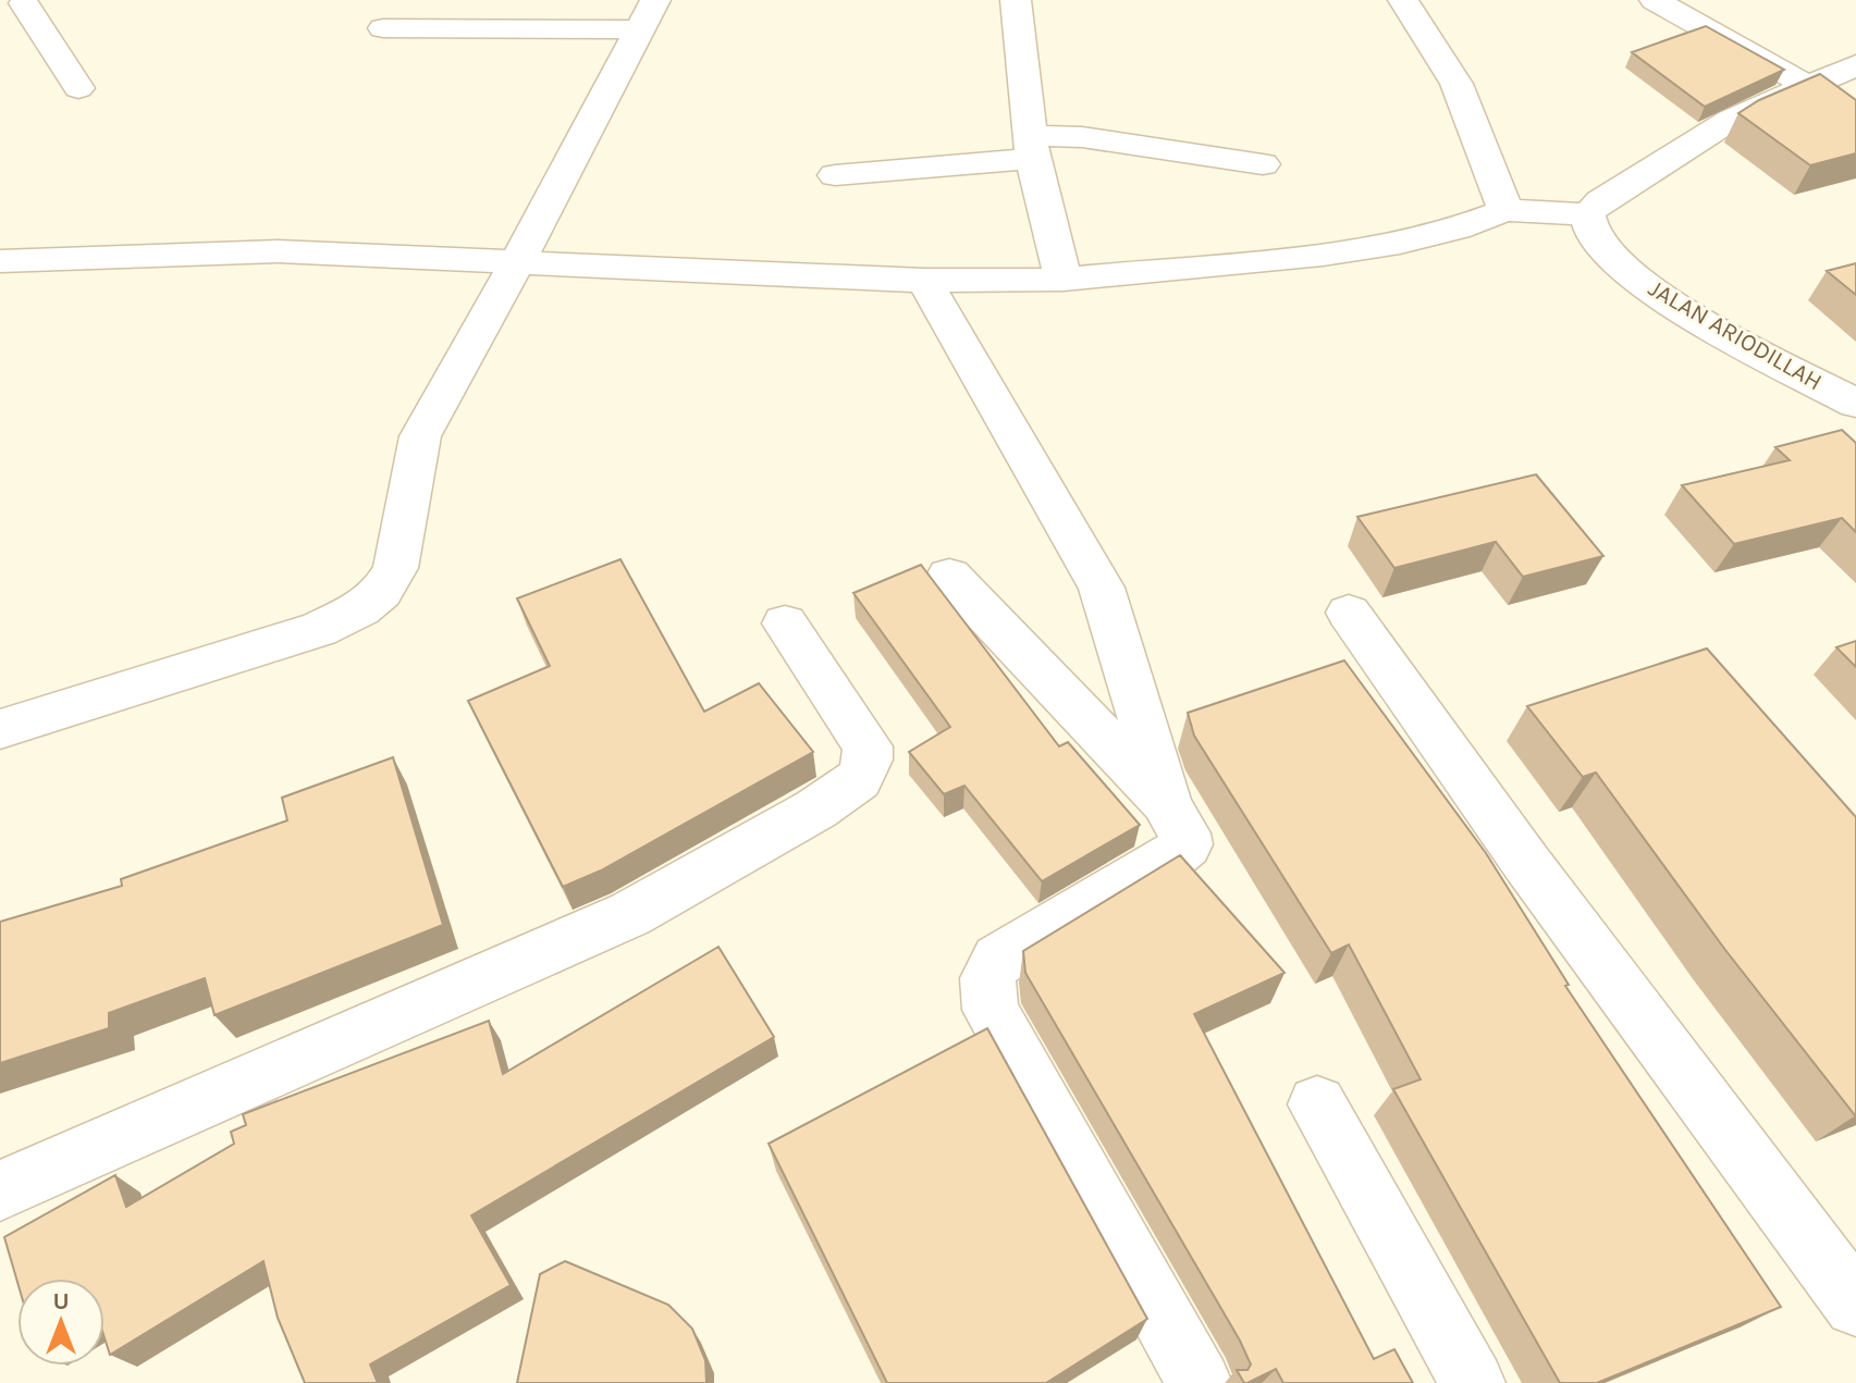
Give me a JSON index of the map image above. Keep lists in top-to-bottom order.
{
  "streets": {
    "street": ["JALAN ARIODILLAH"]
  },
  "north": "top"
}
